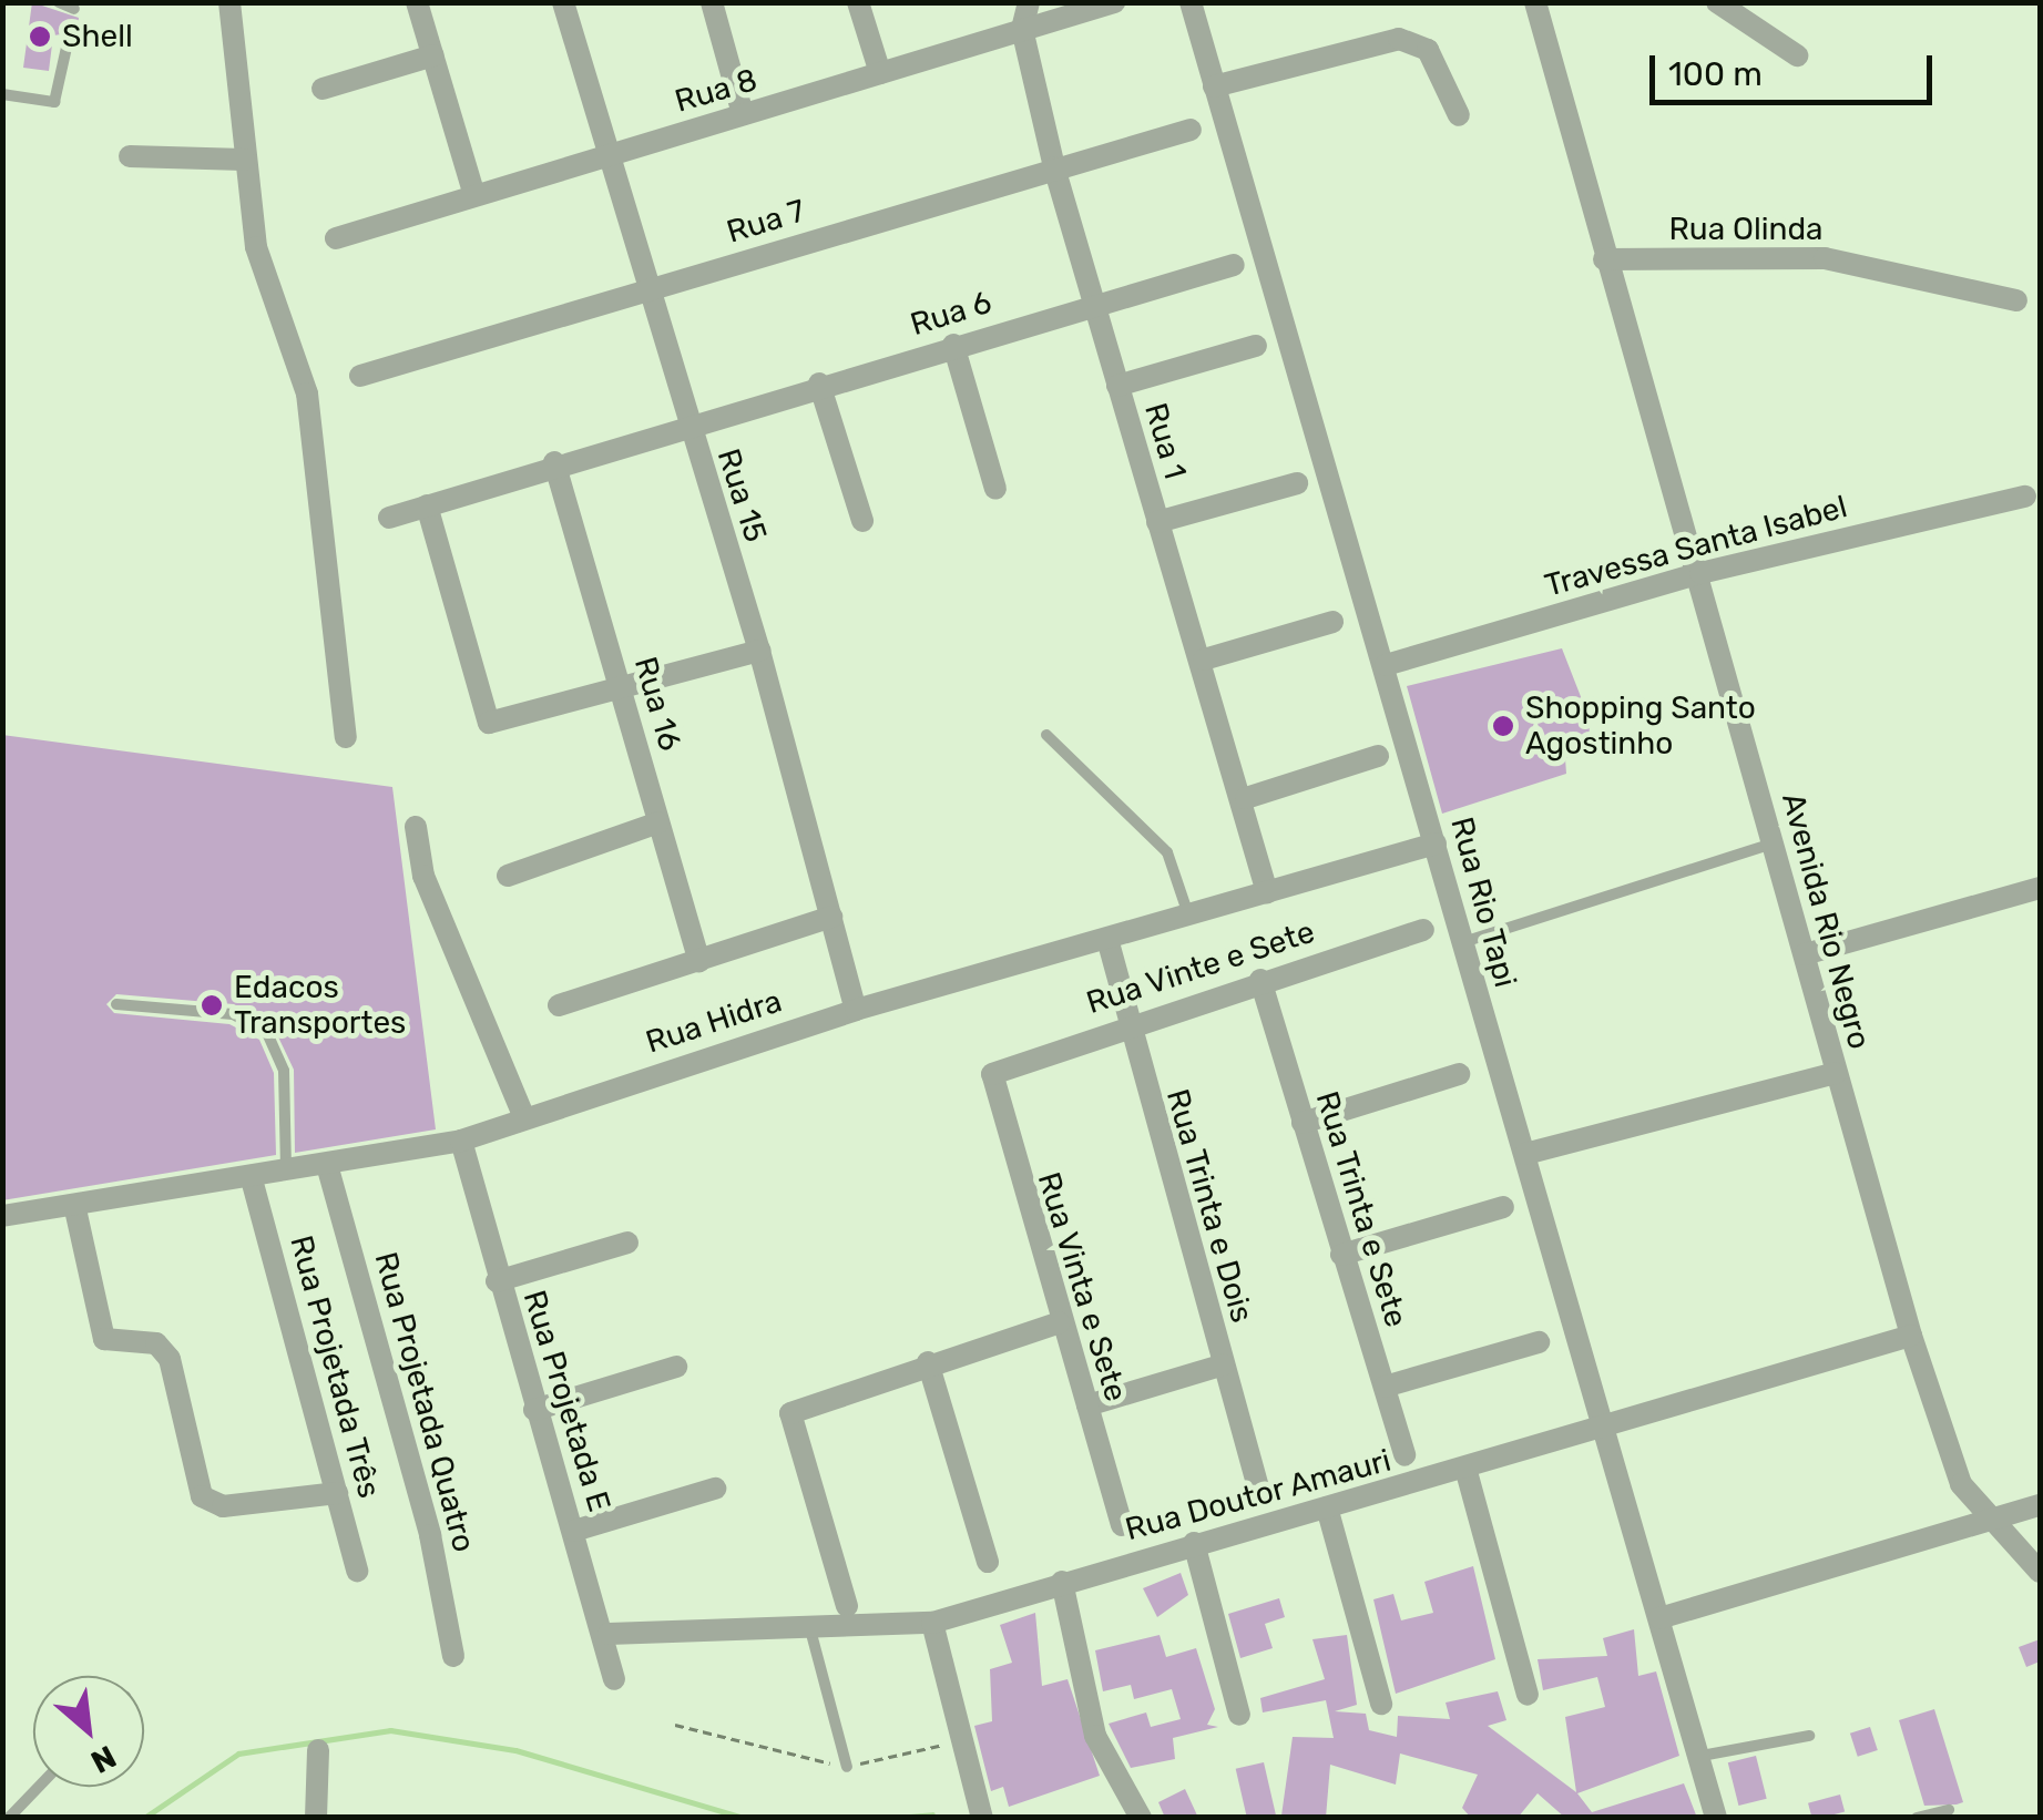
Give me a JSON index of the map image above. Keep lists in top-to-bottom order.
{
  "streets": {
    "street": [
      "Rua 8",
      "Rua 7",
      "Rua Olinda",
      "Rua 6",
      "Rua 1",
      "Rua 15",
      "Travessa Santa Isabel",
      "Rua 16",
      "Rua Rio Tapi",
      "Avenida Rio Negro",
      "Rua Vinte e Sete",
      "Rua Hidra",
      "Rua Trinta e Dois",
      "Rua Trinta e Sete",
      "Rua Vinta e Sete",
      "Rua Projetada Três",
      "Rua Projetada E",
      "Rua Projetada Quatro",
      "Rua Doutor Amauri"
    ]
  },
  "crossings": [
    ["Rua 8", "Rua 1"],
    ["Rua 8", "Rua 15"],
    ["Rua 7", "Rua 1"],
    ["Rua 7", "Rua 15"],
    ["Rua Olinda", "Avenida Rio Negro"],
    ["Rua 6", "Rua 1"],
    ["Rua 6", "Rua 15"],
    ["Rua 6", "Rua 16"],
    ["Rua 1", "Rua Hidra"],
    ["Rua 15", "Rua Hidra"],
    ["Travessa Santa Isabel", "Rua Rio Tapi"],
    ["Travessa Santa Isabel", "Avenida Rio Negro"],
    ["Rua Rio Tapi", "Rua Hidra"],
    ["Rua Rio Tapi", "Rua Doutor Amauri"],
    ["Avenida Rio Negro", "Rua Doutor Amauri"],
    ["Rua Vinte e Sete", "Rua Trinta e Dois"],
    ["Rua Vinte e Sete", "Rua Trinta e Sete"],
    ["Rua Vinte e Sete", "Rua Vinta e Sete"],
    ["Rua Hidra", "Rua Trinta e Dois"],
    ["Rua Hidra", "Rua Projetada Três"],
    ["Rua Hidra", "Rua Projetada E"],
    ["Rua Hidra", "Rua Projetada Quatro"],
    ["Rua Projetada E", "Rua Doutor Amauri"]
  ],
  "places": ["Shell", "Shopping Santo Agostinho", "Edacos Transportes"],
  "scale_bar": "100 m",
  "north": "bottom right"
}
